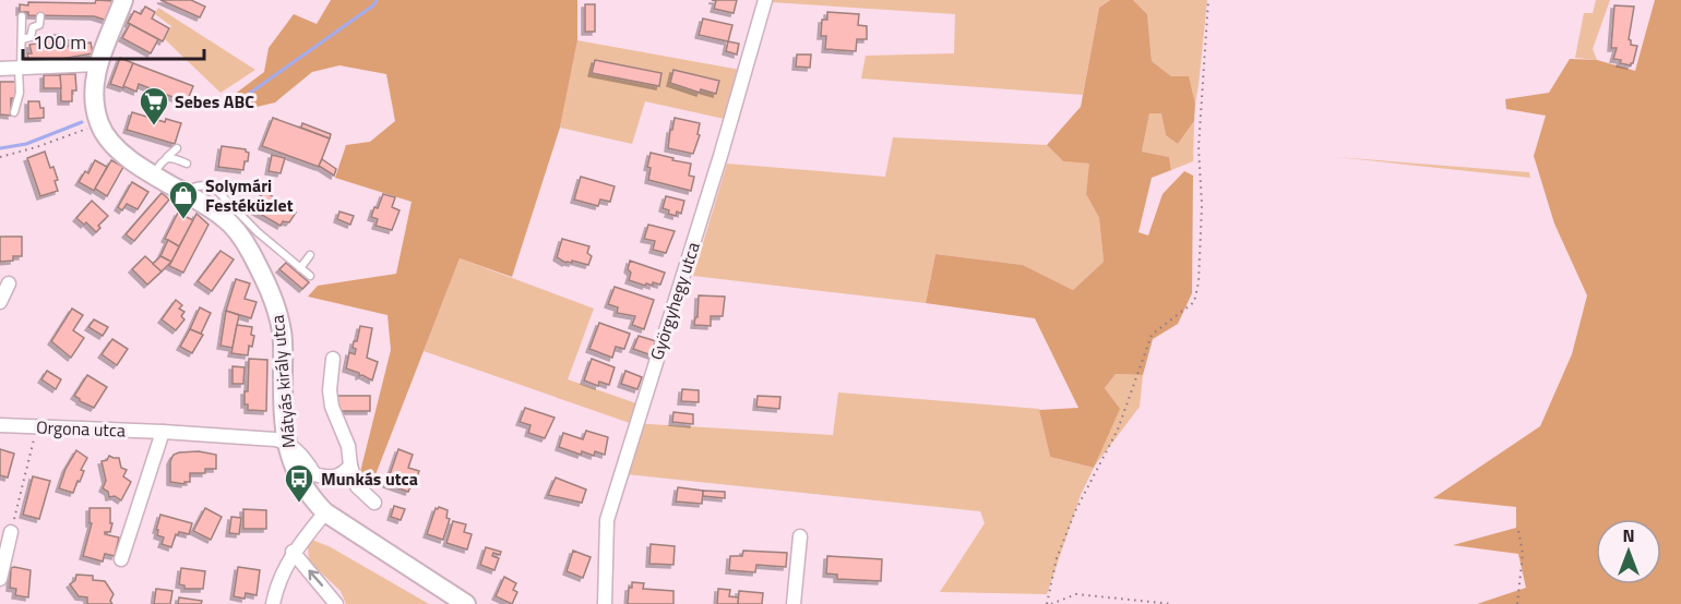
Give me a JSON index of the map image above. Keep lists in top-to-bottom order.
{
  "streets": {
    "main road": ["Mátyás király utca"],
    "street": ["Györgyhegy utca", "Orgona utca"]
  },
  "crossings": [
    ["Mátyás király utca", "Orgona utca"]
  ],
  "places": {
    "supermarket": ["Sebes ABC"],
    "shop": ["Solymári Festéküzlet"],
    "bus stop": ["Munkás utca"]
  },
  "scale_bar": "100 m",
  "north": "top"
}
